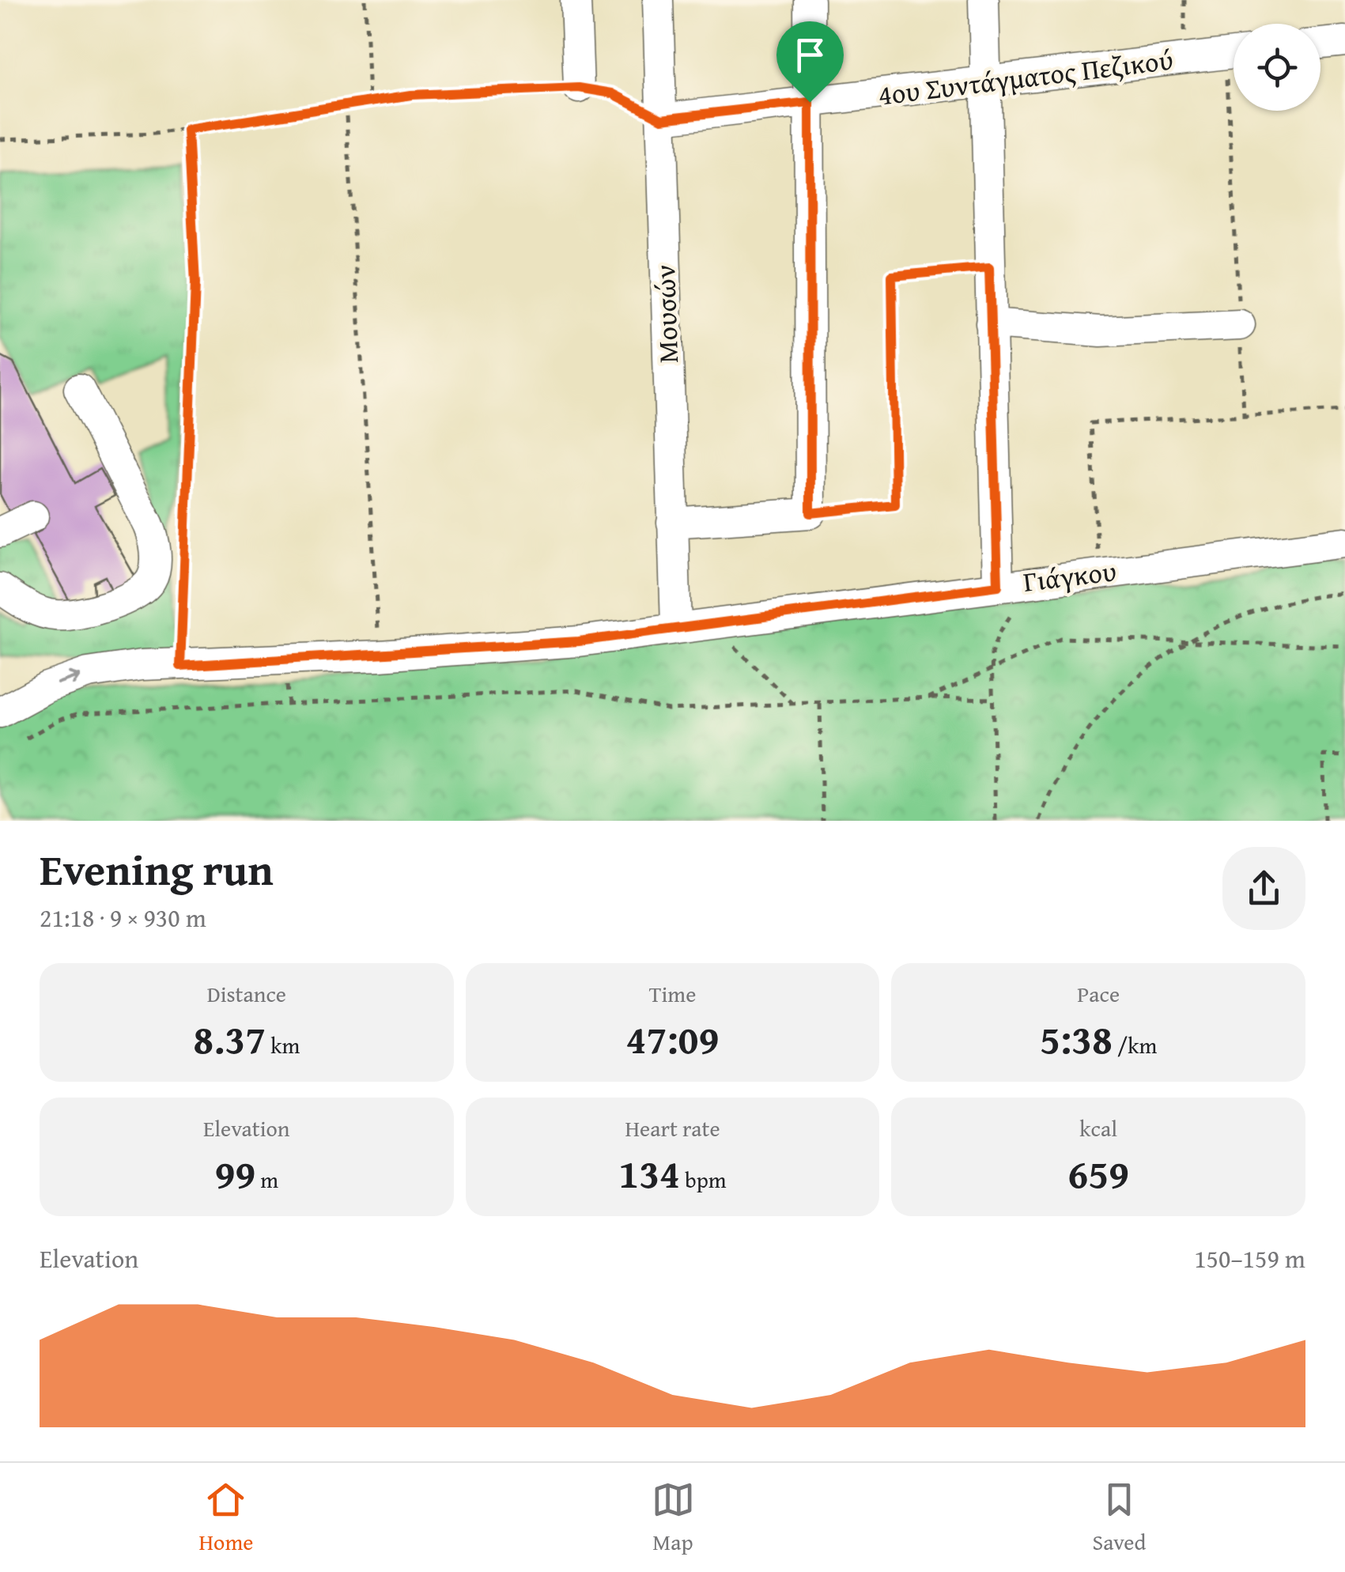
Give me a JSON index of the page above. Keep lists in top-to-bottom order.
{
  "streets": {
    "street": ["4ου Συντάγματος Πεζικού", "Μουσών", "Γιάγκου"]
  },
  "crossings": [
    ["4ου Συντάγματος Πεζικού", "Μουσών"],
    ["Μουσών", "Γιάγκου"]
  ],
  "page": {
    "heading": ["Evening run", "21:18 · 9 × 930 m"],
    "stats": [
      ["Distance", "8.37 km"],
      ["Time", "47:09"],
      ["Pace", "5:38 /km"],
      ["Elevation", "99 m"],
      ["Heart rate", "134 bpm"],
      ["kcal", "659"]
    ],
    "chart": ["Elevation", "150–159 m"],
    "tabs": ["Home", "Map", "Saved"]
  }
}
